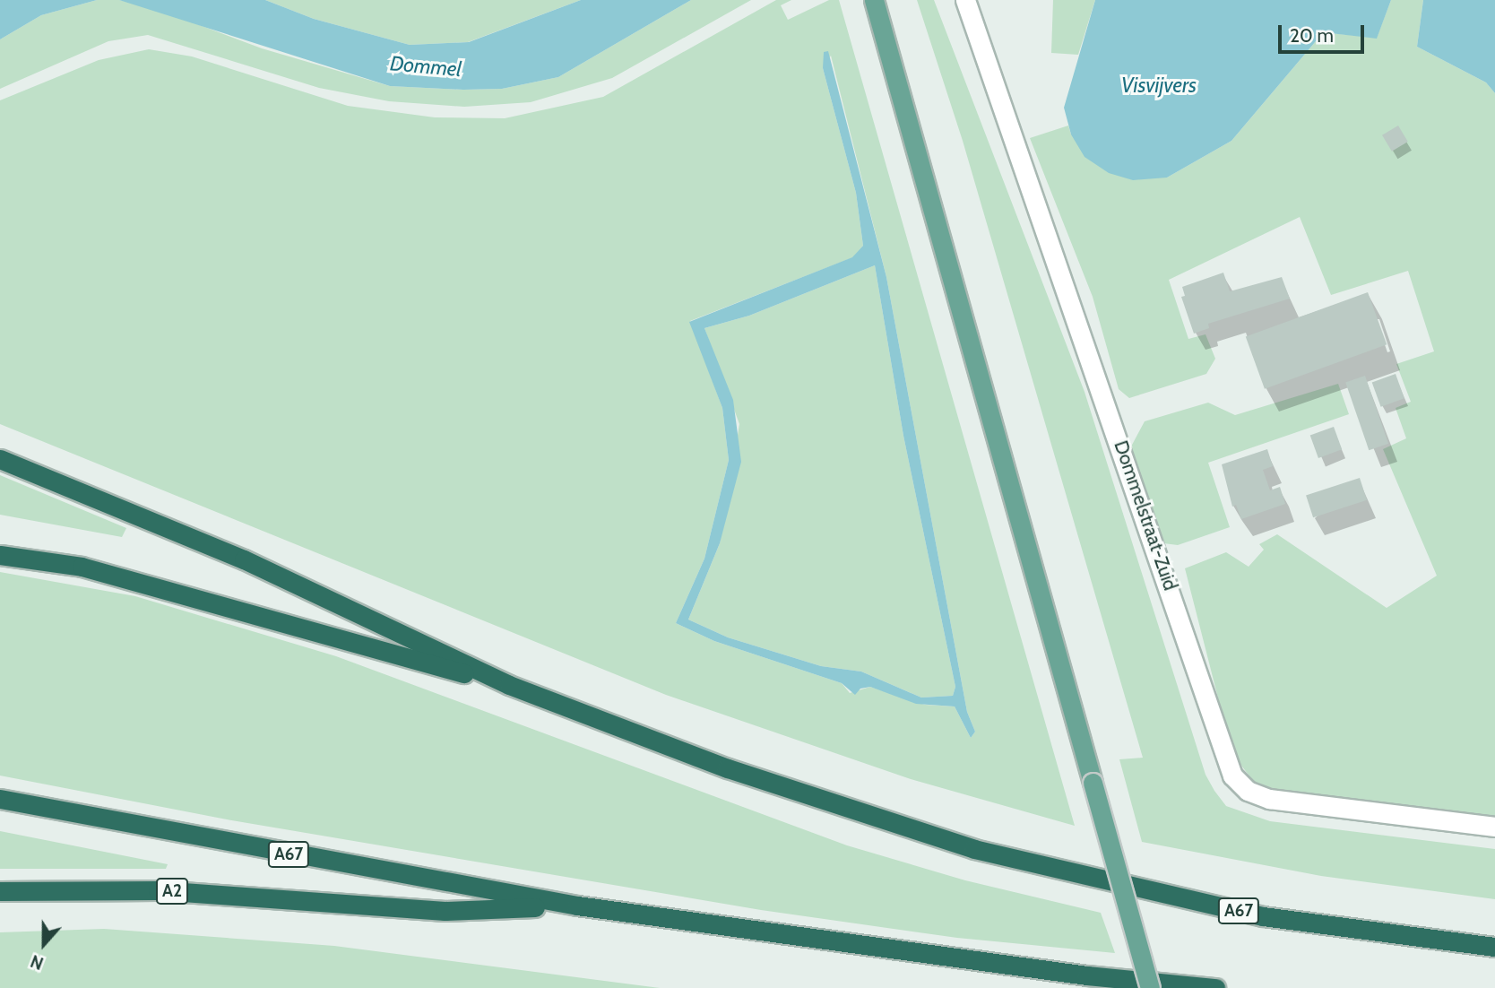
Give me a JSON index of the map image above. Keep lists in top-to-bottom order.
{
  "streets": {
    "highway": ["A67", "A2"],
    "street": ["Dommelstraat-Zuid"]
  },
  "crossings": [
    ["A67", "A2"]
  ],
  "water": ["Dommel", "Visvijvers"],
  "scale_bar": "20 m",
  "north": "bottom"
}
